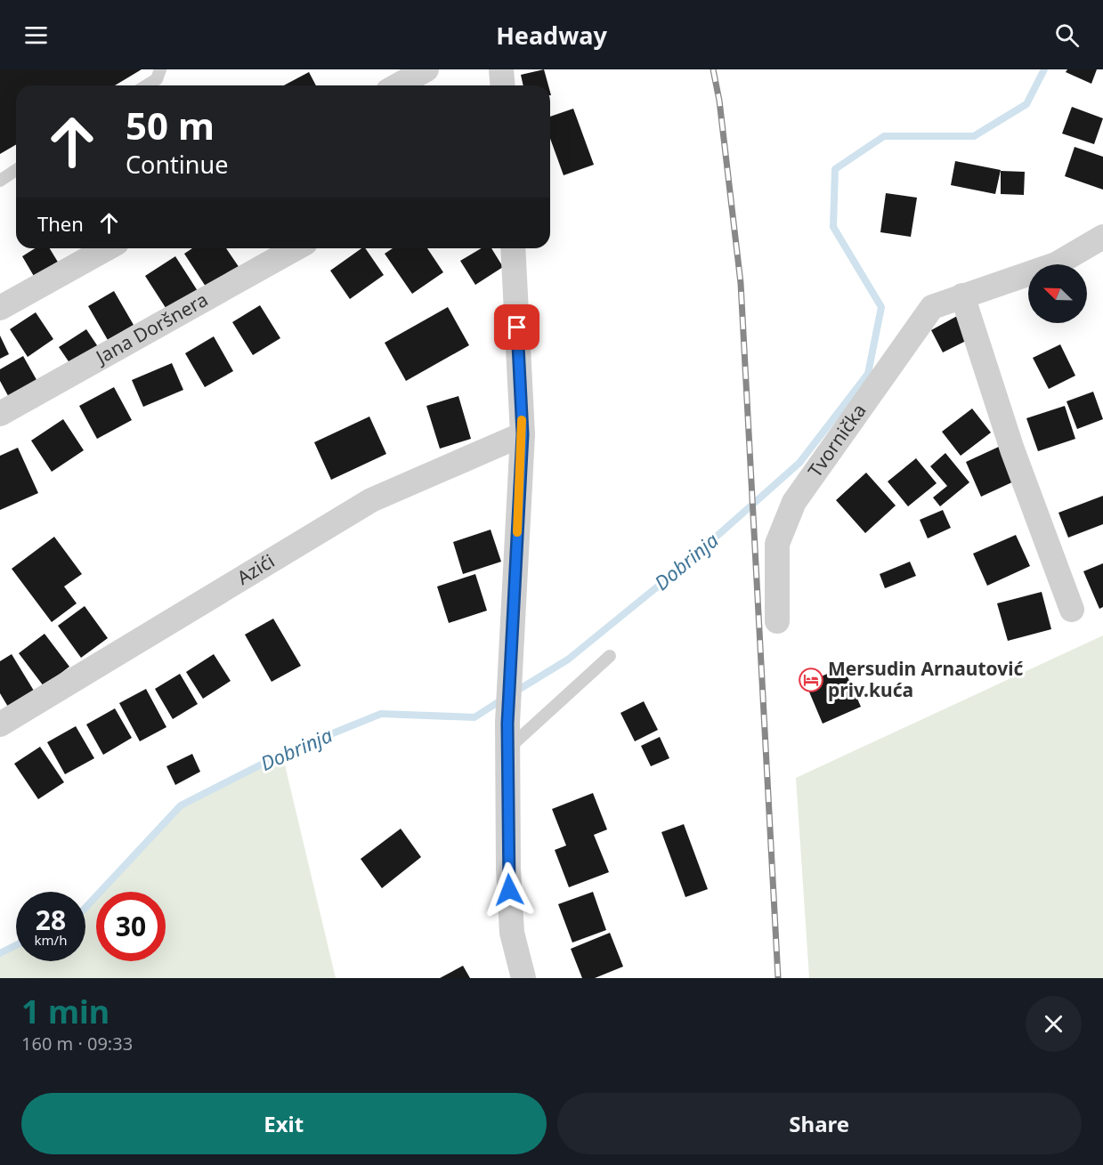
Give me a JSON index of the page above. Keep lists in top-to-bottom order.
{
  "streets": {
    "street": ["Jana Doršnera", "Tvornička", "Azići"]
  },
  "water": ["Dobrinja"],
  "places": {
    "hotel": ["Mersudin Arnautović priv.kuća"]
  },
  "north": "top left",
  "page": {
    "header": "Headway",
    "turn": ["50 m", "Continue"],
    "then": "Then",
    "speed": "28 km/h",
    "limit": "30",
    "heading": ["1 min", "160 m · 09:33"],
    "buttons": ["Exit", "Share"]
  }
}
